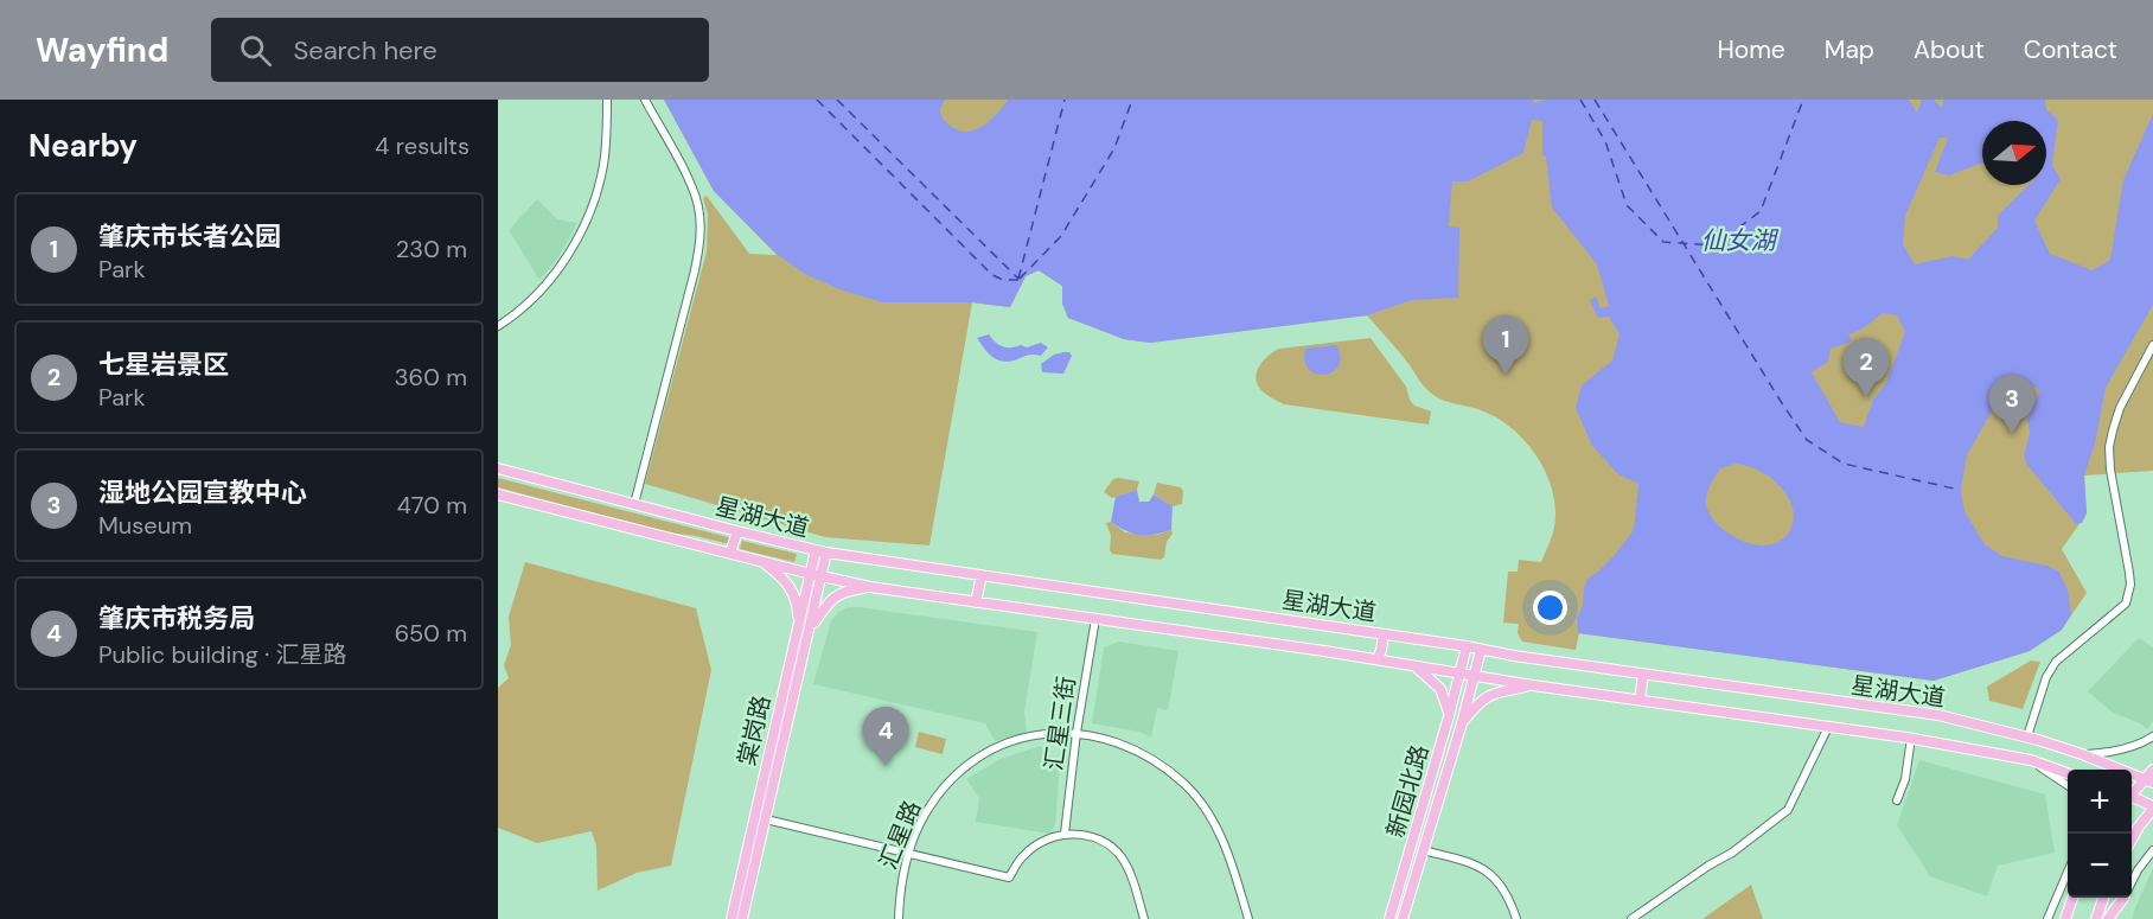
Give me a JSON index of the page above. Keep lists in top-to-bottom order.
{
  "streets": {
    "main road": ["星湖大道", "棠岗路", "新园北路"],
    "street": ["汇星三街", "汇星路"]
  },
  "crossings": [
    ["星湖大道", "汇星三街"],
    ["星湖大道", "棠岗路"],
    ["星湖大道", "新园北路"],
    ["汇星三街", "汇星路"]
  ],
  "water": ["仙女湖"],
  "north": "right",
  "page": {
    "header": "Wayfind",
    "search": "Search here",
    "nav": [
      "Home",
      "Map",
      "About",
      "Contact"
    ],
    "heading": ["Nearby", "4 results"],
    "list": [
      {
        "mark": "1",
        "name": "肇庆市长者公园",
        "note": "Park",
        "value": "230 m"
      },
      {
        "mark": "2",
        "name": "七星岩景区",
        "note": "Park",
        "value": "360 m"
      },
      {
        "mark": "3",
        "name": "湿地公园宣教中心",
        "note": "Museum",
        "value": "470 m"
      },
      {
        "mark": "4",
        "name": "肇庆市税务局",
        "note": "Public building · 汇星路",
        "value": "650 m"
      }
    ],
    "pins": [
      "1",
      "2",
      "3",
      "4"
    ],
    "map_buttons": ["+", "−"]
  }
}
